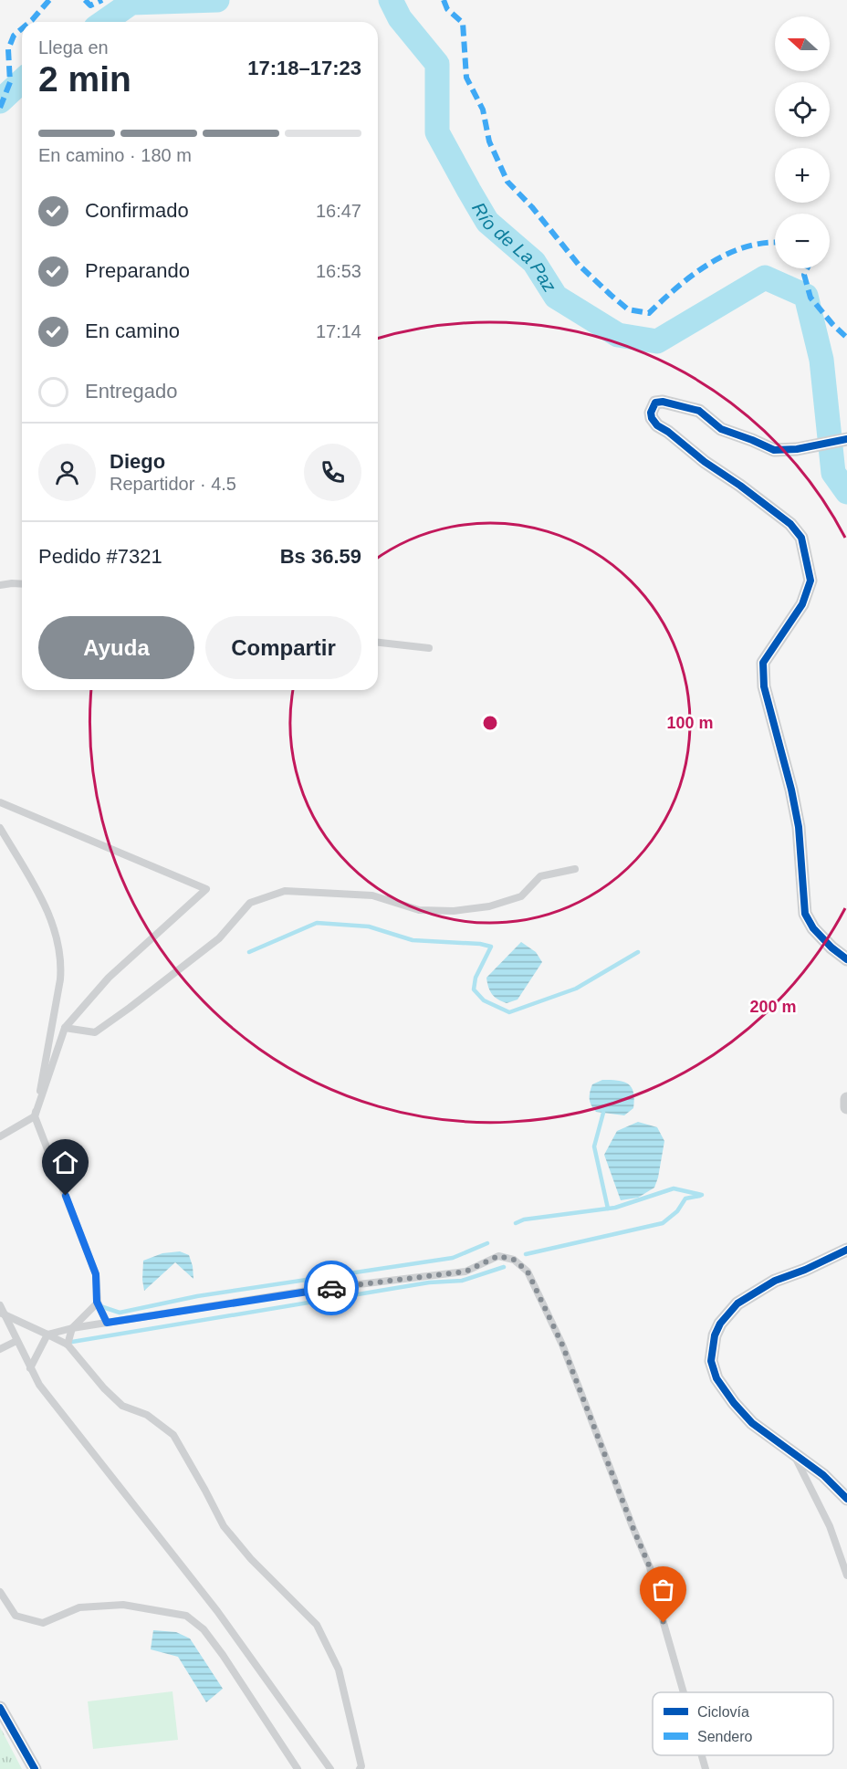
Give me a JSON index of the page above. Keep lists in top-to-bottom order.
{
  "water": ["Río de La Paz"],
  "legend": ["Ciclovía", "Sendero"],
  "north": "left",
  "page": {
    "map_buttons": ["+", "−"],
    "heading": ["2 min", "Llega en", "17:18–17:23"],
    "panel": [
      "Diego",
      "Repartidor · 4.5",
      "Pedido #7321",
      "Bs 36.59"
    ],
    "bar": "En camino · 180 m",
    "list": [
      ["Confirmado", "16:47"],
      ["Preparando", "16:53"],
      ["En camino", "17:14"],
      "Entregado"
    ],
    "buttons": ["Ayuda", "Compartir"]
  },
  "rings": ["100 m", "200 m"]
}
